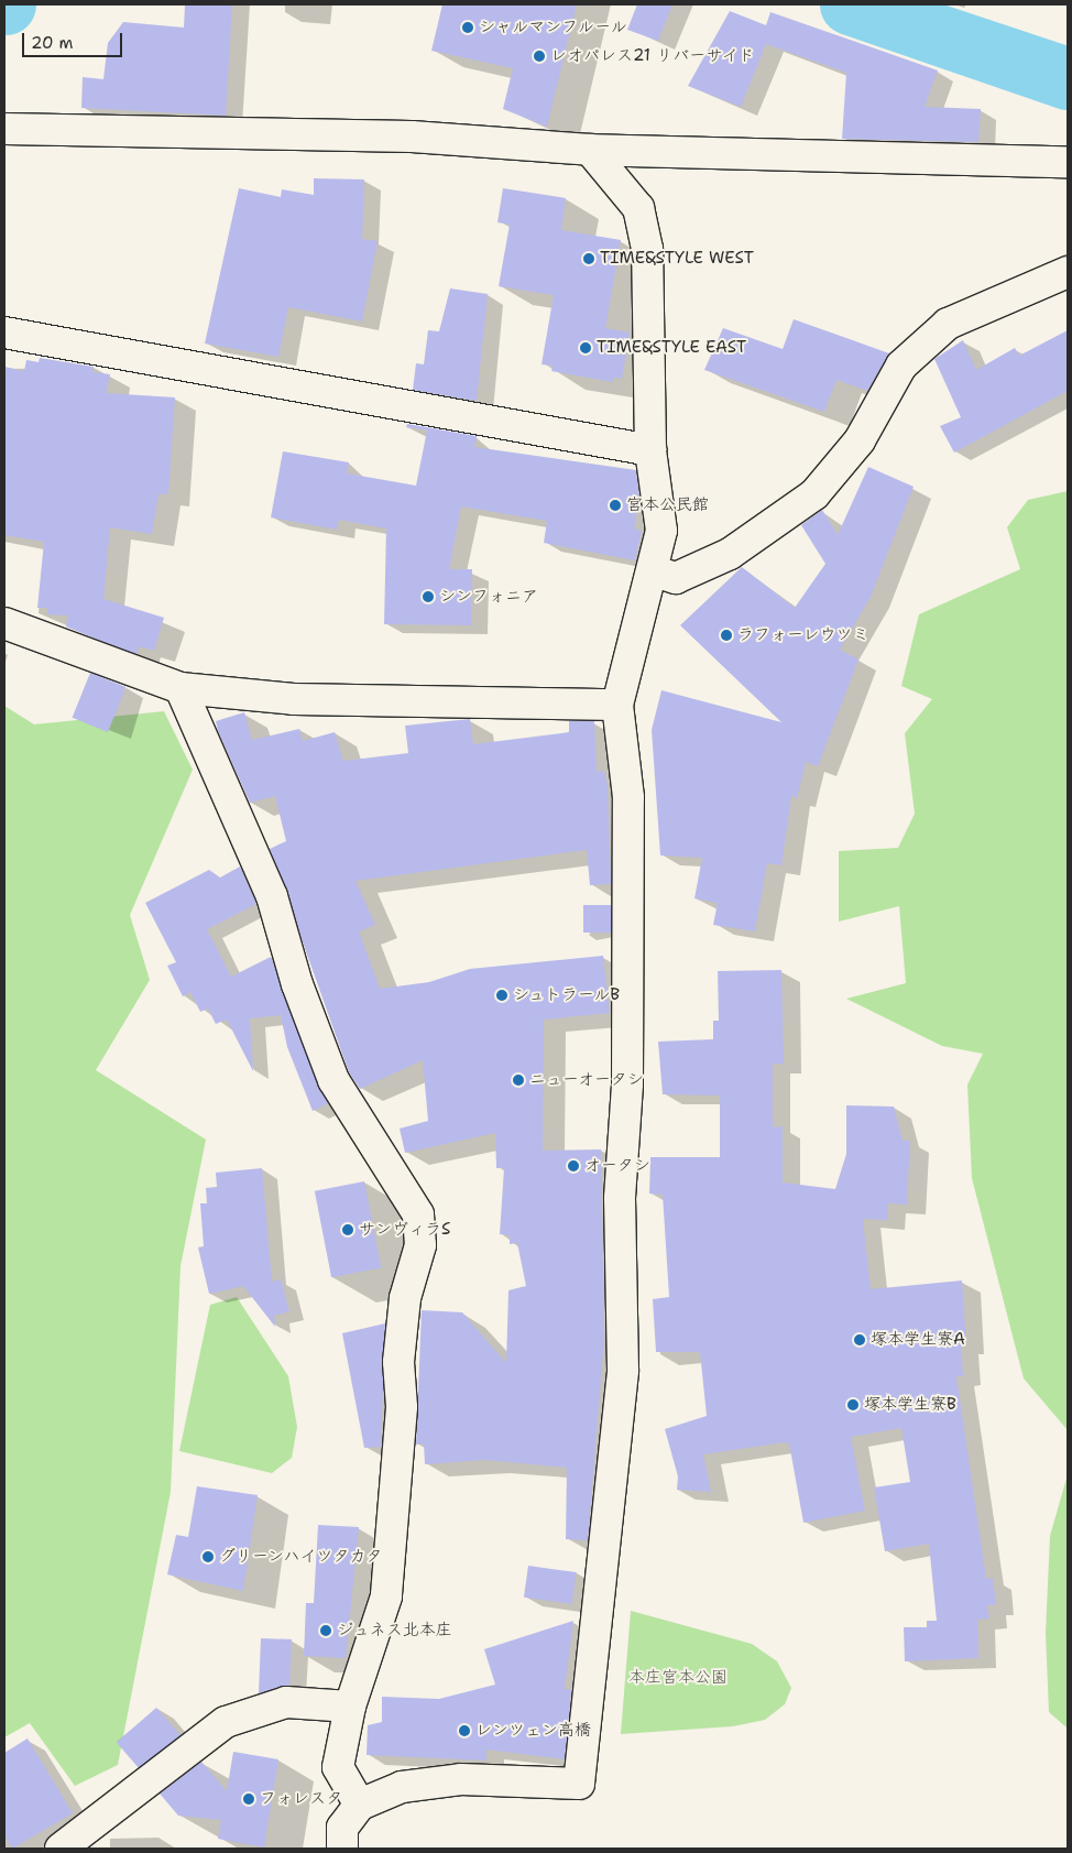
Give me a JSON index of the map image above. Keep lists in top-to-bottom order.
{
  "parks": ["本庄宮本公園"],
  "places": [
    "シャルマンフルール",
    "レオパレス21 リバーサイド",
    "TIME&STYLE WEST",
    "TIME&STYLE EAST",
    "宮本公民館",
    "シンフォニア",
    "ラフォーレウツミ",
    "シュトラールB",
    "ニューオータシ",
    "オータシ",
    "サンヴィラS",
    "塚本学生寮A",
    "塚本学生寮B",
    "グリーンハイツタカタ",
    "ジュネス北本庄",
    "レンツェン高橋",
    "フォレスタ"
  ],
  "scale_bar": "20 m"
}
